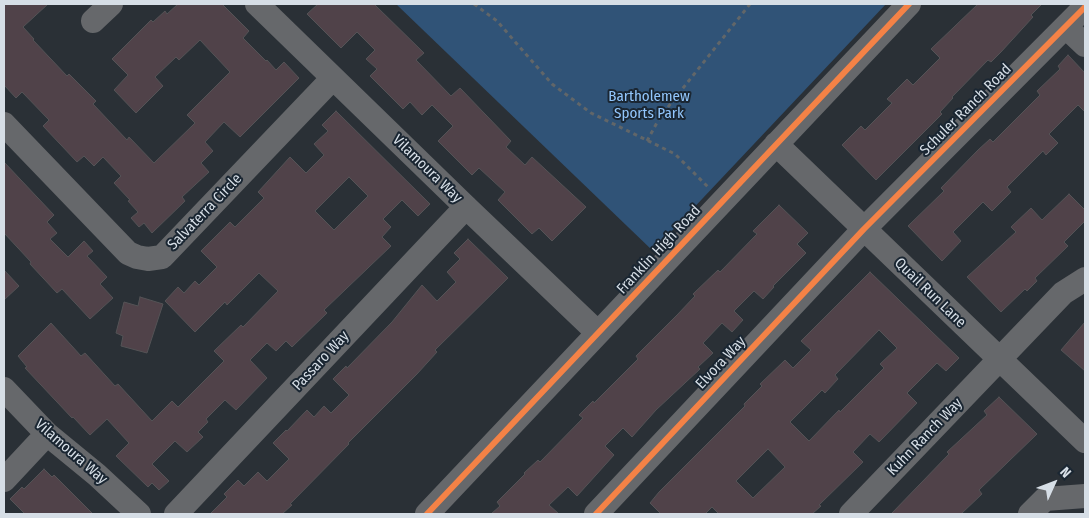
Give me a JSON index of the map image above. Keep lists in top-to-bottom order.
{
  "streets": {
    "street": [
      "Schuler Ranch Road",
      "Vilamoura Way",
      "Salvaterra Circle",
      "Franklin High Road",
      "Quail Run Lane",
      "Passaro Way",
      "Elvora Way",
      "Kuhn Ranch Way"
    ]
  },
  "crossings": [
    ["Schuler Ranch Road", "Quail Run Lane"],
    ["Schuler Ranch Road", "Elvora Way"],
    ["Vilamoura Way", "Salvaterra Circle"],
    ["Vilamoura Way", "Franklin High Road"],
    ["Vilamoura Way", "Passaro Way"],
    ["Franklin High Road", "Quail Run Lane"],
    ["Quail Run Lane", "Elvora Way"],
    ["Quail Run Lane", "Kuhn Ranch Way"]
  ],
  "parks": ["Bartholemew Sports Park"],
  "north": "top right"
}
